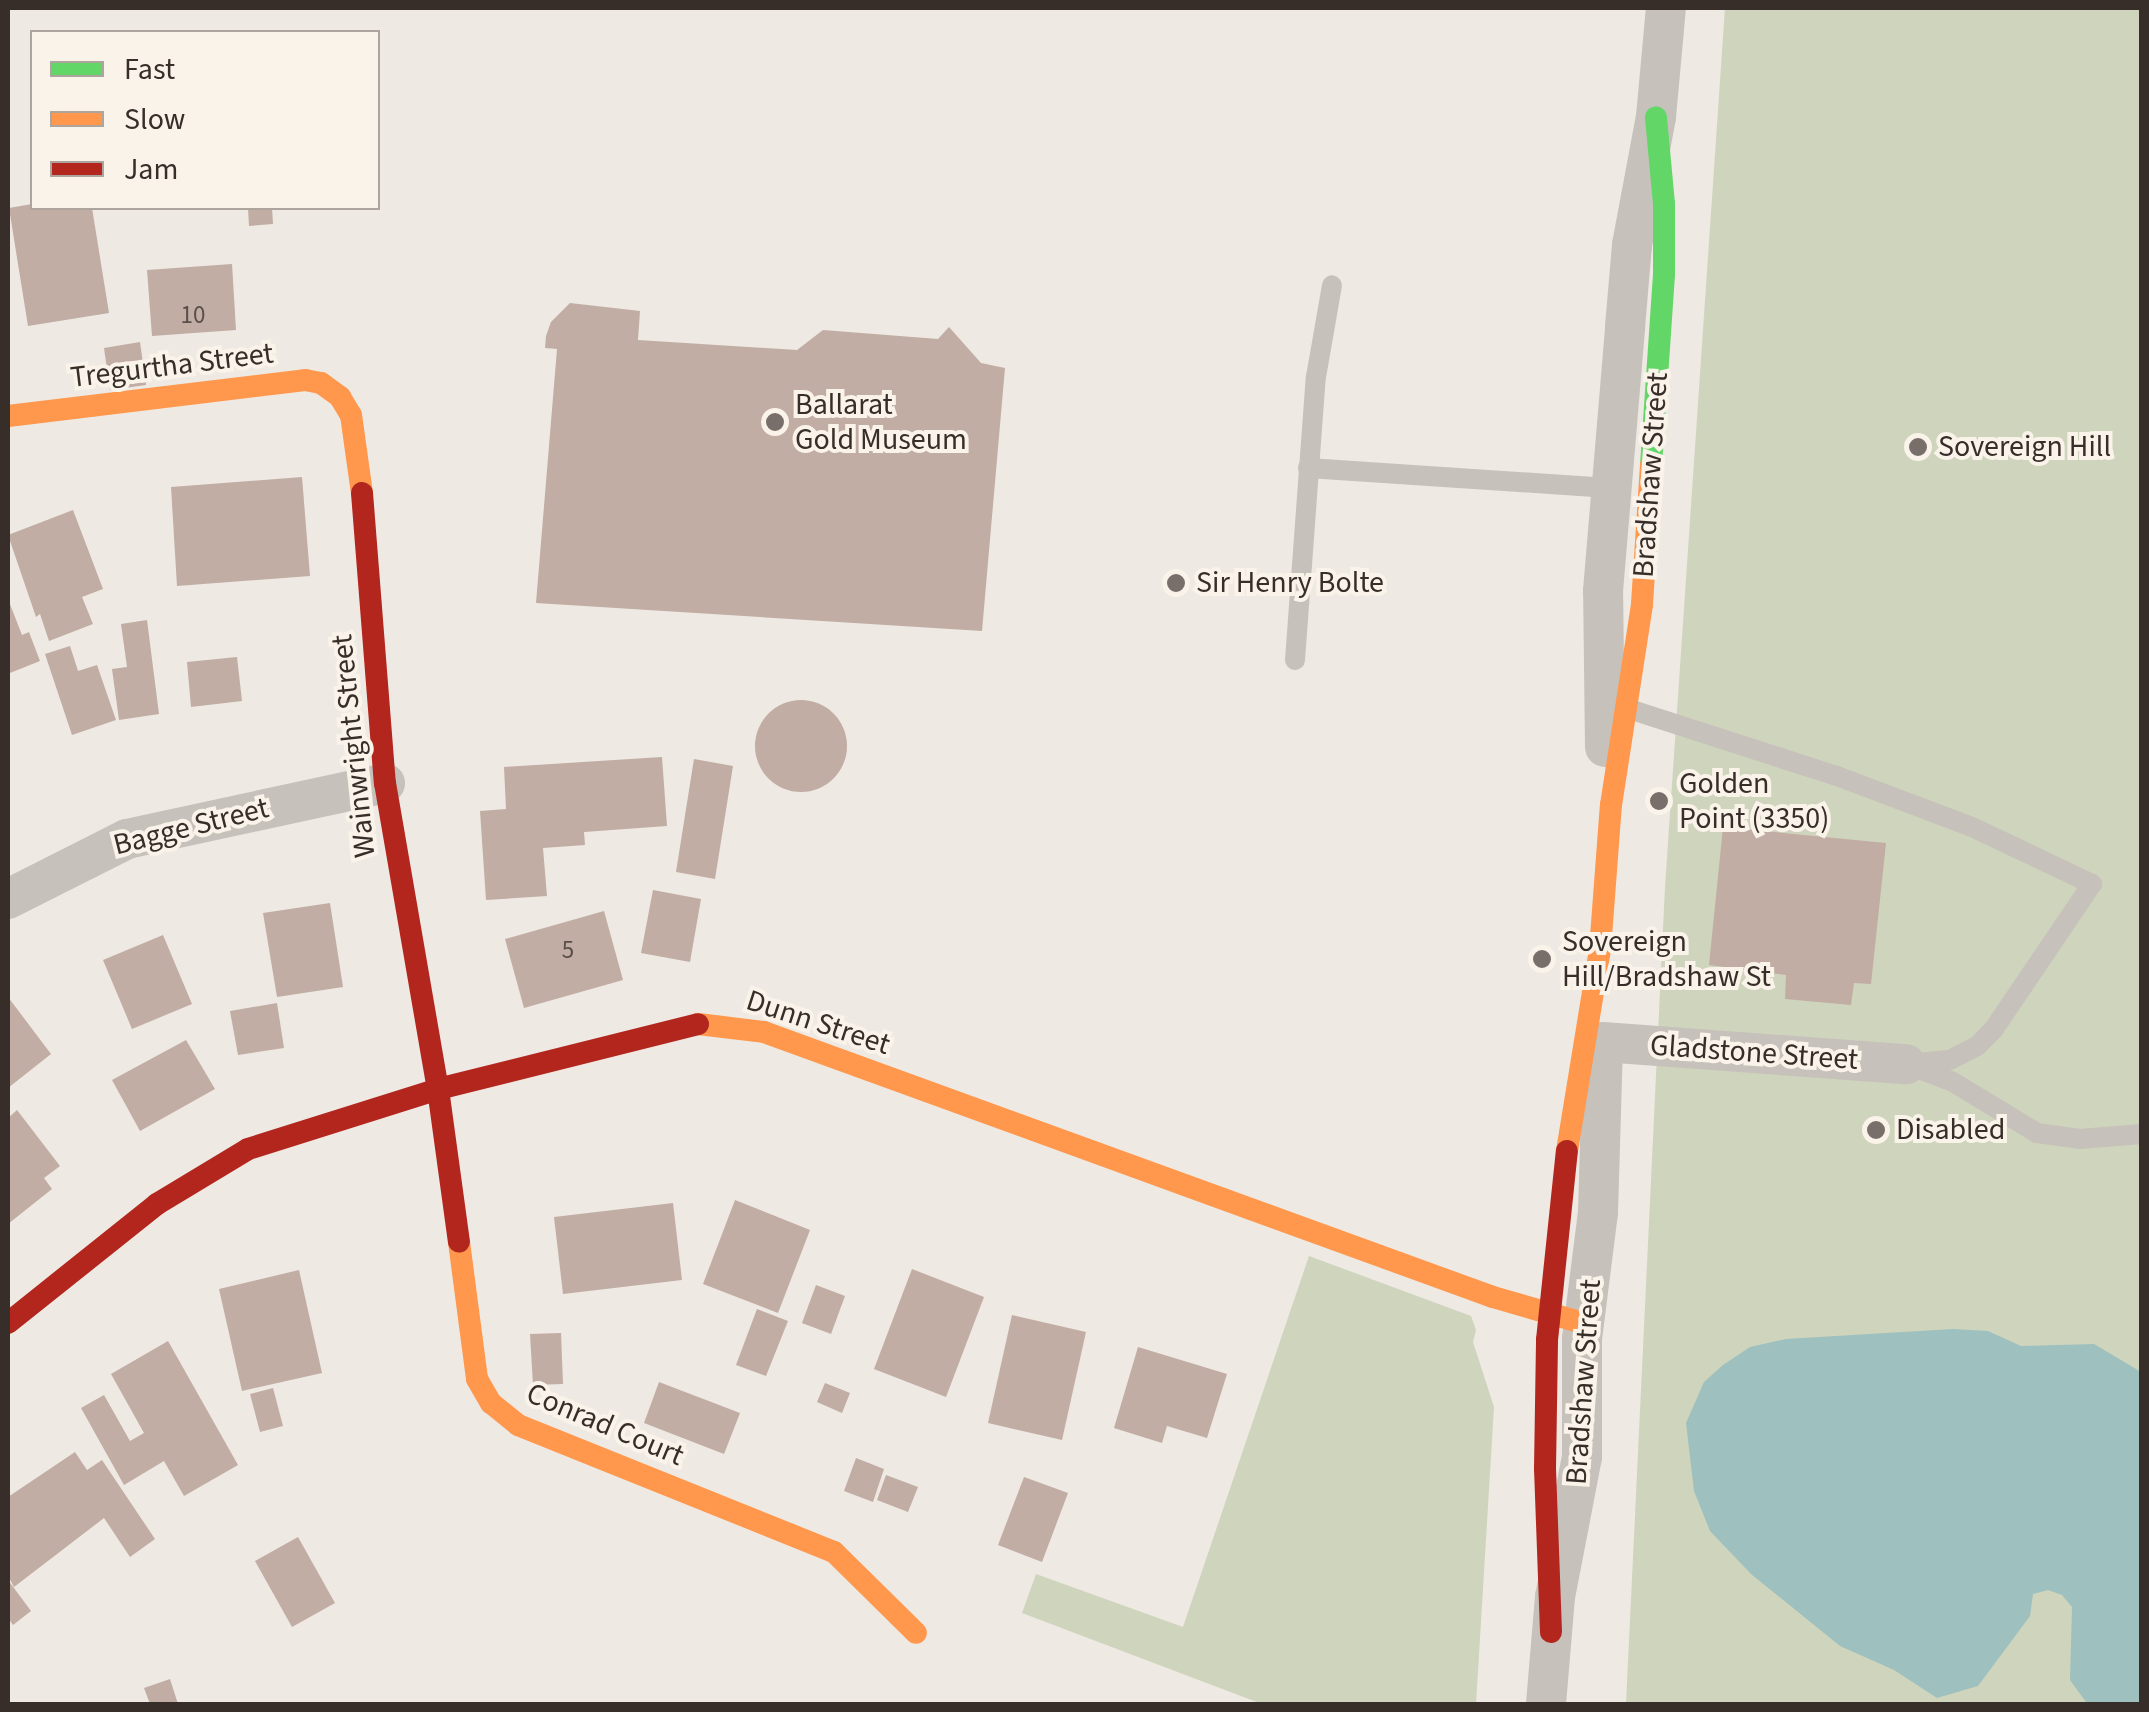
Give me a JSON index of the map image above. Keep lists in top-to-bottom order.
{
  "streets": {
    "street": [
      "Tregurtha Street",
      "Bradshaw Street",
      "Wainwright Street",
      "Bagge Street",
      "Dunn Street",
      "Gladstone Street",
      "Conrad Court"
    ]
  },
  "crossings": [
    ["Tregurtha Street", "Wainwright Street"],
    ["Bradshaw Street", "Dunn Street"],
    ["Bradshaw Street", "Gladstone Street"],
    ["Wainwright Street", "Bagge Street"],
    ["Wainwright Street", "Dunn Street"],
    ["Wainwright Street", "Conrad Court"],
    ["Dunn Street", "Conrad Court"]
  ],
  "places": [
    "Ballarat Gold Museum",
    "Sovereign Hill",
    "Sir Henry Bolte",
    "Golden Point (3350)",
    "Sovereign Hill/Bradshaw St",
    "Disabled"
  ],
  "house_numbers": ["10", "5"],
  "legend": ["Fast", "Slow", "Jam"]
}
